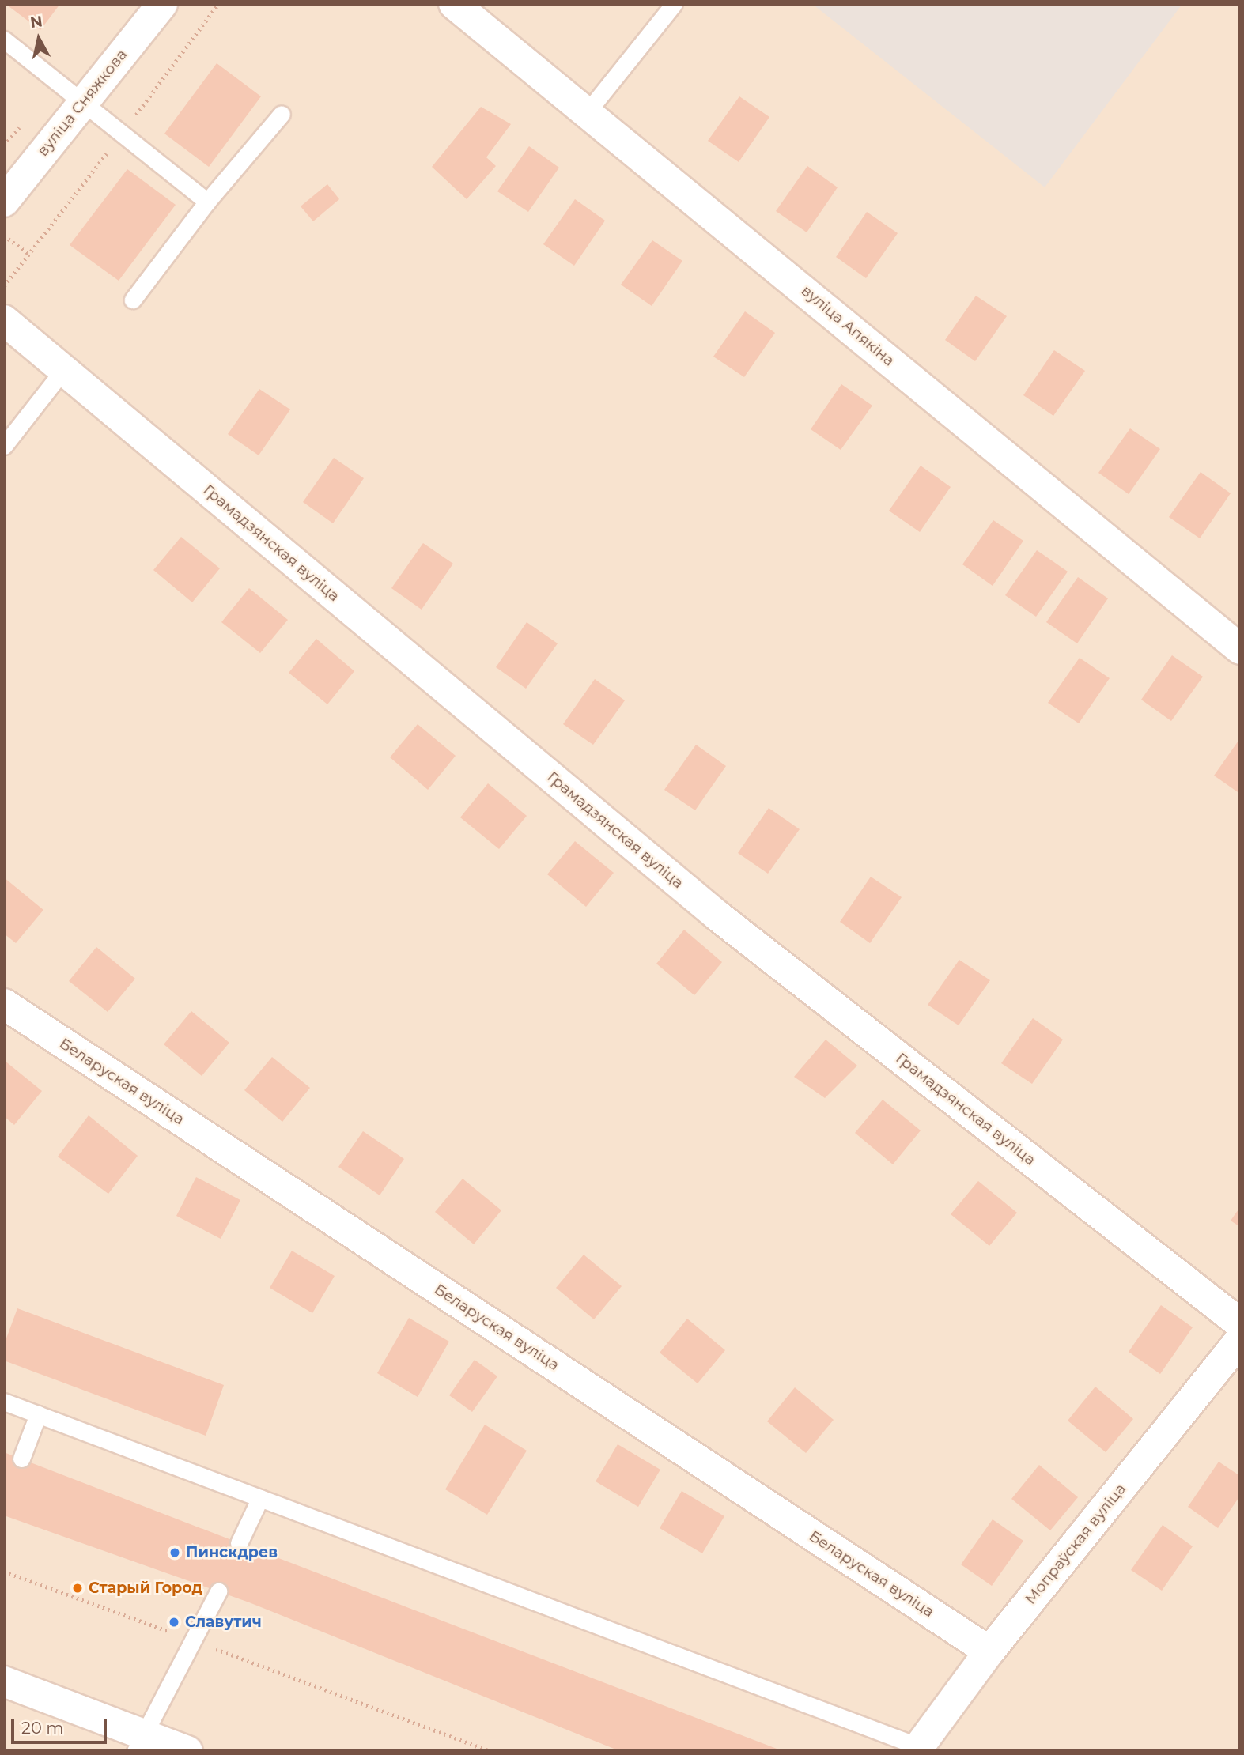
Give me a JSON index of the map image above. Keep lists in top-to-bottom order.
{
  "streets": {
    "street": [
      "вуліца Сняжкова",
      "вуліца Апякіна",
      "Грамадзянская вуліца",
      "Беларуская вуліца",
      "Мопраўская вуліца"
    ]
  },
  "crossings": [
    ["Беларуская вуліца", "Мопраўская вуліца"]
  ],
  "places": ["Пинскдрев", "Старый Город", "Славутич"],
  "scale_bar": "20 m",
  "north": "top"
}
